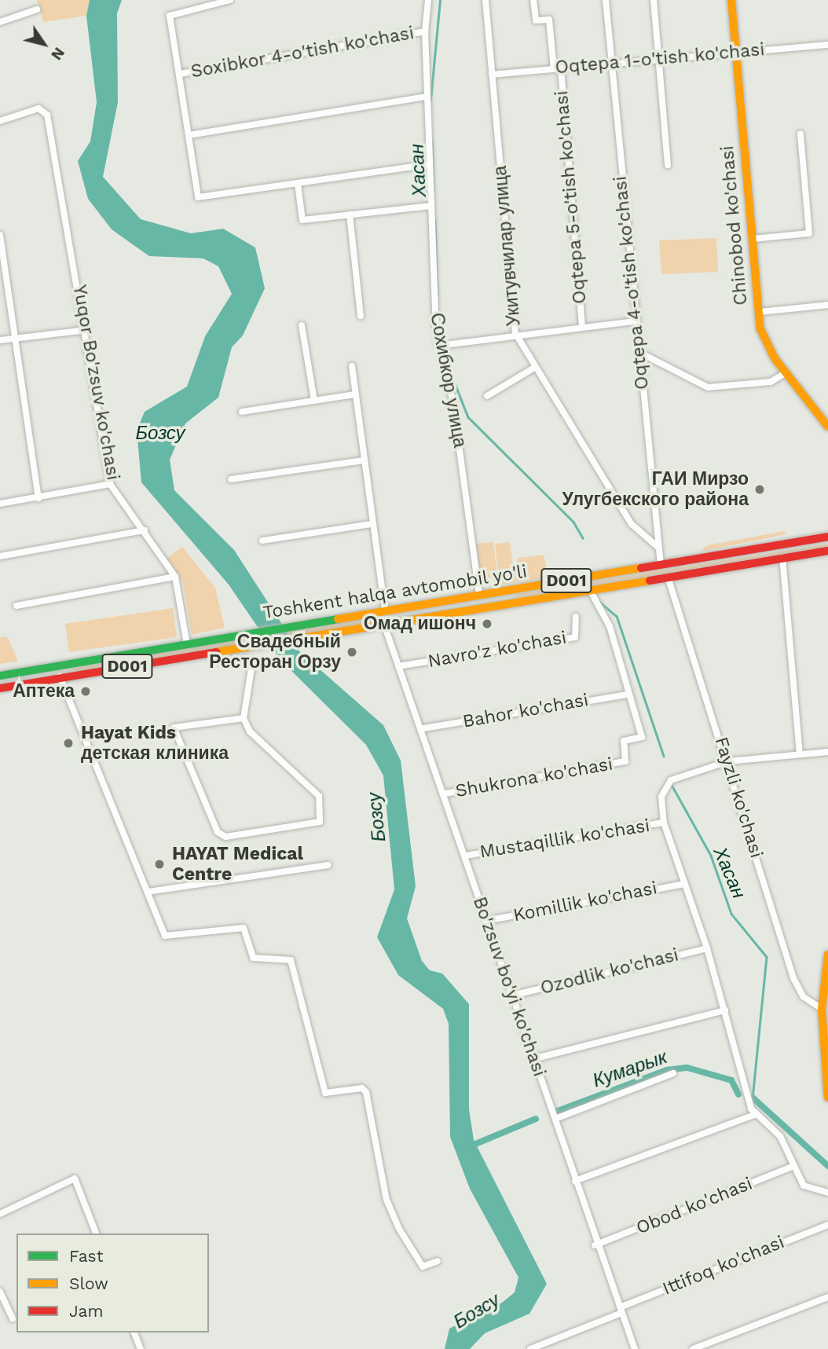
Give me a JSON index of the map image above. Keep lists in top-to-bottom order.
{
  "streets": {
    "main road": ["Chinobod ko'chasi", "D001", "Toshkent halqa avtomobil yo'li"],
    "street": [
      "Soxibkor 4-o'tish ko'chasi",
      "Oqtepa 1-o'tish ko'chasi",
      "Oqtepa 5-o'tish ko'chasi",
      "Укитувчилар улица",
      "Oqtepa 4-o'tish ko'chasi",
      "Сохибкор улица",
      "Yuqor Bo'zsuv ko'chasi",
      "Navro'z ko'chasi",
      "Bahor ko'chasi",
      "Shukrona ko'chasi",
      "Fayzli ko'chasi",
      "Mustaqillik ko'chasi",
      "Komillik ko'chasi",
      "Ozodlik ko'chasi",
      "Bo'zsuv bo'yi ko'chasi",
      "Obod ko'chasi",
      "Ittifoq ko'chasi"
    ]
  },
  "crossings": [
    ["Soxibkor 4-o'tish ko'chasi", "Сохибкор улица"],
    ["Oqtepa 1-o'tish ko'chasi", "Oqtepa 5-o'tish ko'chasi"],
    ["Oqtepa 1-o'tish ko'chasi", "Chinobod ko'chasi"],
    ["Oqtepa 1-o'tish ko'chasi", "Укитувчилар улица"],
    ["Oqtepa 1-o'tish ko'chasi", "Oqtepa 4-o'tish ko'chasi"],
    ["Укитувчилар улица", "Oqtepa 4-o'tish ko'chasi"],
    ["Oqtepa 4-o'tish ko'chasi", "Toshkent halqa avtomobil yo'li"],
    ["Сохибкор улица", "Toshkent halqa avtomobil yo'li"],
    ["Yuqor Bo'zsuv ko'chasi", "Toshkent halqa avtomobil yo'li"],
    ["Toshkent halqa avtomobil yo'li", "Shukrona ko'chasi"],
    ["Toshkent halqa avtomobil yo'li", "Fayzli ko'chasi"],
    ["Toshkent halqa avtomobil yo'li", "Bo'zsuv bo'yi ko'chasi"],
    ["Navro'z ko'chasi", "Bo'zsuv bo'yi ko'chasi"],
    ["Bahor ko'chasi", "Shukrona ko'chasi"],
    ["Bahor ko'chasi", "Bo'zsuv bo'yi ko'chasi"],
    ["Shukrona ko'chasi", "Bo'zsuv bo'yi ko'chasi"],
    ["Mustaqillik ko'chasi", "Bo'zsuv bo'yi ko'chasi"],
    ["Komillik ko'chasi", "Bo'zsuv bo'yi ko'chasi"],
    ["Ozodlik ko'chasi", "Bo'zsuv bo'yi ko'chasi"],
    ["Bo'zsuv bo'yi ko'chasi", "Obod ko'chasi"],
    ["Bo'zsuv bo'yi ko'chasi", "Ittifoq ko'chasi"]
  ],
  "water": ["Хасан", "Бозсу", "Кумарык"],
  "places": [
    "ГАИ Мирзо Улугбекского района",
    "Омад ишонч",
    "Свадебный Ресторан Орзу",
    "Аптека",
    "Hayat Kids детская клиника",
    "HAYAT Medical Centre"
  ],
  "legend": ["Fast", "Slow", "Jam"],
  "north": "bottom right"
}
